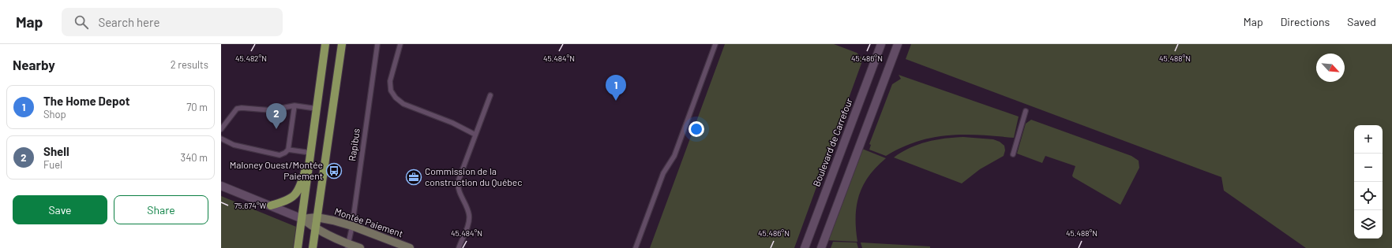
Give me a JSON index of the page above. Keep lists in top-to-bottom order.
{
  "streets": {
    "main road": ["Montée Paiement"],
    "street": ["Boulevard de Carrefour"],
    "lane": ["Rapibus"]
  },
  "crossings": [
    ["Rapibus", "Montée Paiement"]
  ],
  "places": {
    "bus stop": ["Maloney Ouest/Montée Paiement"],
    "office": ["Commission de la construction du Québec"]
  },
  "north": "bottom right",
  "page": {
    "header": "Map",
    "search": "Search here",
    "nav": ["Map", "Directions", "Saved"],
    "heading": ["Nearby", "2 results"],
    "pins": ["1", "2"],
    "list": [
      {
        "mark": "1",
        "name": "The Home Depot",
        "note": "Shop",
        "value": "70 m"
      },
      {
        "mark": "2",
        "name": "Shell",
        "note": "Fuel",
        "value": "340 m"
      }
    ],
    "map_buttons": ["+", "−"],
    "buttons": ["Save", "Share"]
  },
  "coordinates": [
    "45.486°N",
    "45.482°N",
    "45.484°N",
    "45.488°N",
    "75.674°W"
  ]
}
